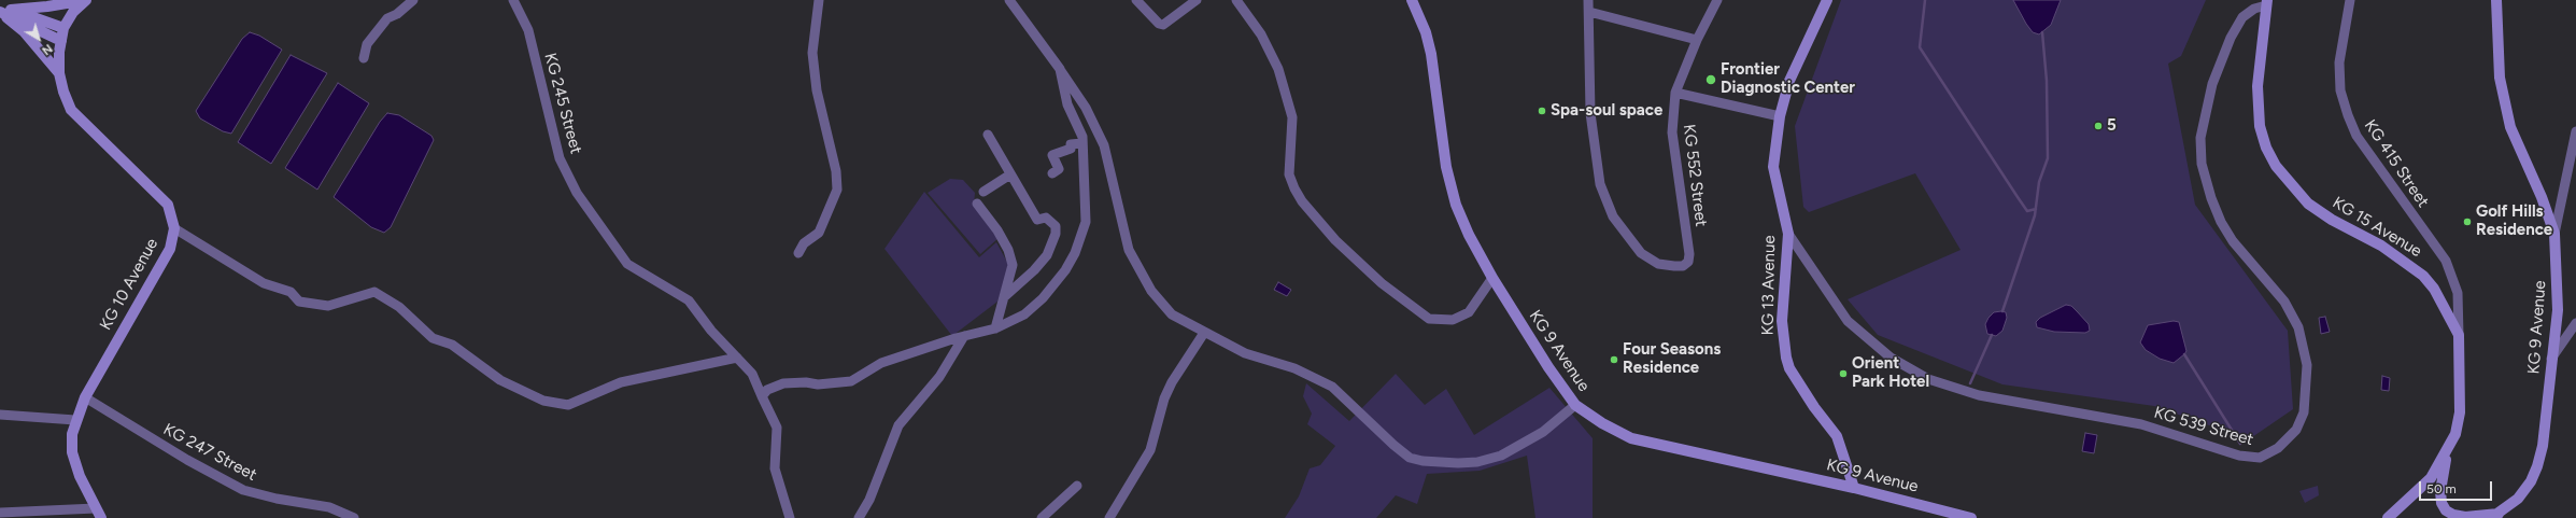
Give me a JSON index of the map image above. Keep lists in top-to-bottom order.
{
  "streets": {
    "main road": [
      "KG 15 Avenue",
      "KG 10 Avenue",
      "KG 13 Avenue",
      "KG 9 Avenue"
    ],
    "street": [
      "KG 245 Street",
      "KG 415 Street",
      "KG 552 Street",
      "KG 539 Street",
      "KG 247 Street"
    ]
  },
  "crossings": [
    ["KG 415 Street", "KG 15 Avenue"],
    ["KG 15 Avenue", "KG 539 Street"],
    ["KG 10 Avenue", "KG 247 Street"],
    ["KG 13 Avenue", "KG 9 Avenue"],
    ["KG 13 Avenue", "KG 539 Street"]
  ],
  "places": [
    "Frontier Diagnostic Center",
    "Spa-soul space",
    "5",
    "Golf Hills Residence",
    "Four Seasons Residence",
    "Orient Park Hotel"
  ],
  "scale_bar": "50 m",
  "north": "bottom right"
}
